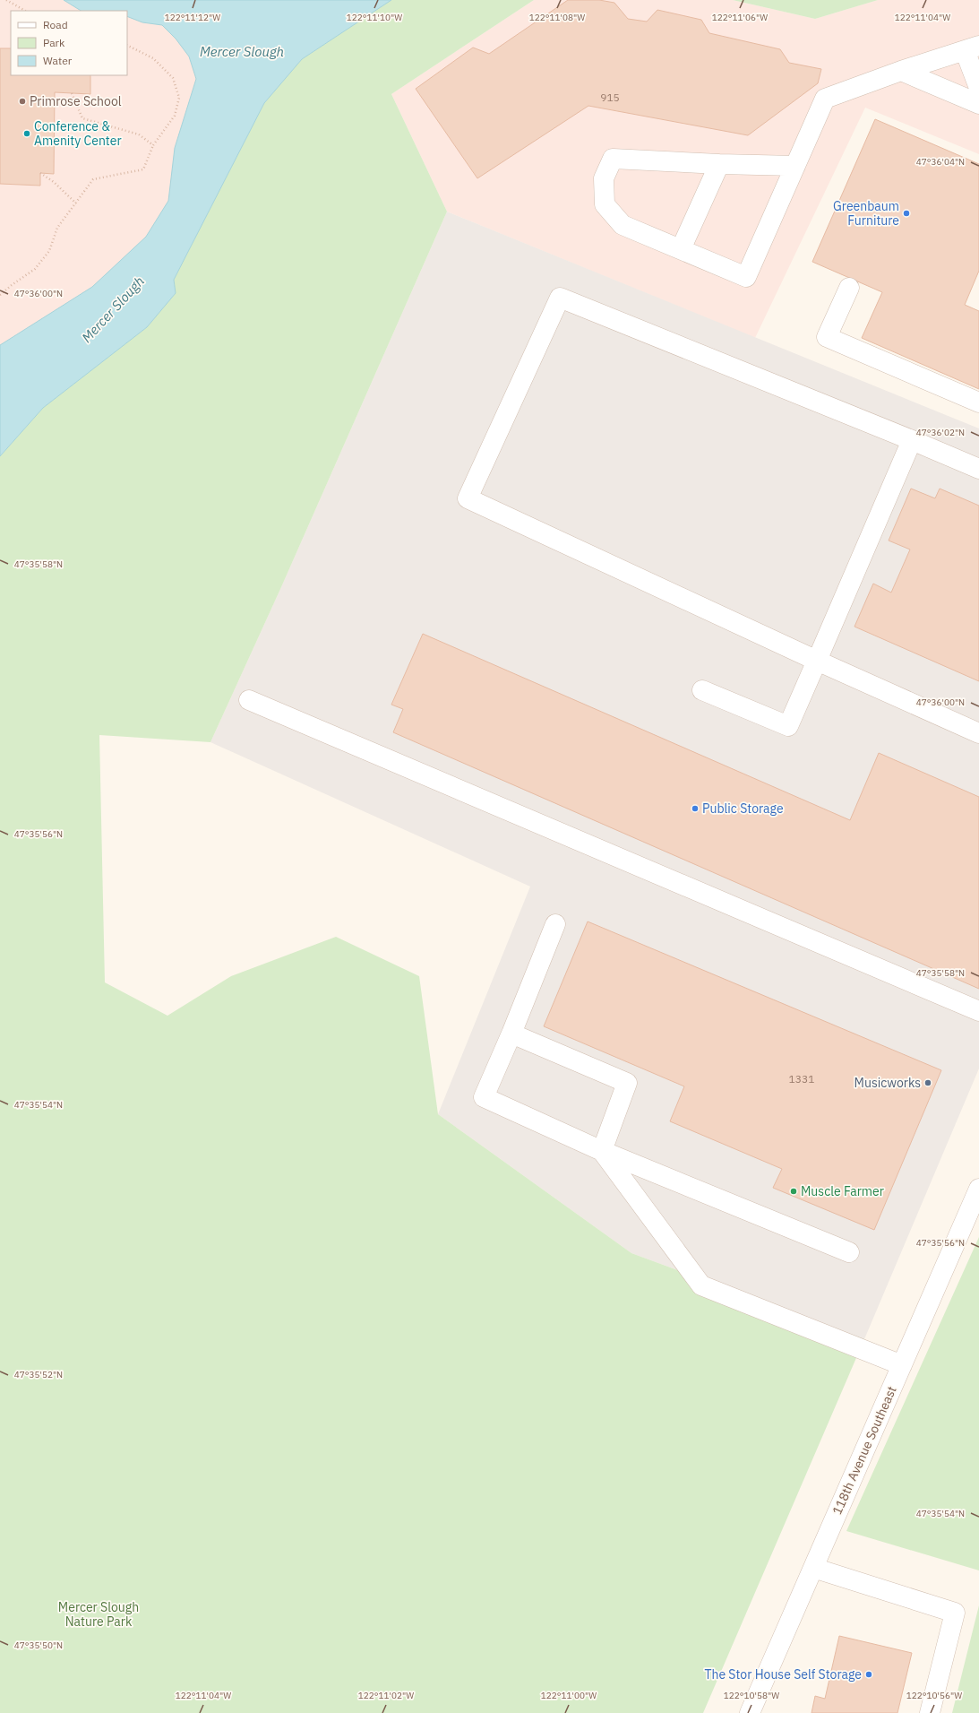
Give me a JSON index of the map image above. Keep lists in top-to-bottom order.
{
  "streets": {
    "street": ["118th Avenue Southeast"]
  },
  "water": ["Mercer Slough"],
  "parks": ["Mercer Slough Nature Park"],
  "places": [
    "Primrose School",
    "Conference & Amenity Center",
    "Greenbaum Furniture",
    "Public Storage",
    "Musicworks",
    "Muscle Farmer",
    "The Stor House Self Storage"
  ],
  "house_numbers": ["915", "1331"],
  "legend": ["Road", "Park", "Water"],
  "coordinates": [
    "122°11'12\"W",
    "122°11'08\"W",
    "122°11'06\"W",
    "122°11'04\"W",
    "122°11'10\"W",
    "47°36'04\"N",
    "47°36'00\"N",
    "47°36'02\"N",
    "47°35'58\"N",
    "47°35'56\"N",
    "47°35'54\"N",
    "47°35'52\"N",
    "47°35'50\"N",
    "122°11'02\"W",
    "122°11'00\"W",
    "122°10'58\"W",
    "122°10'56\"W"
  ]
}
